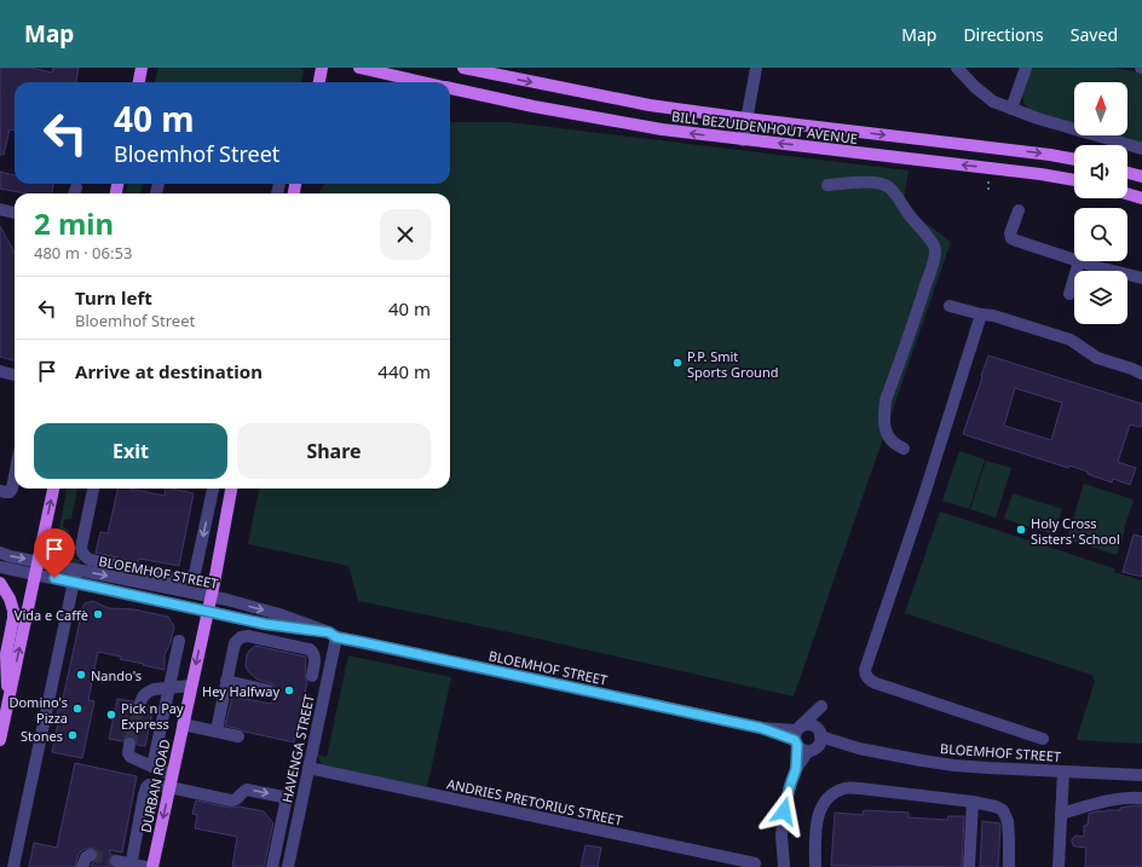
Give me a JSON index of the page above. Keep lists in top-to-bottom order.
{
  "streets": {
    "main road": ["BILL BEZUIDENHOUT AVENUE", "DURBAN ROAD"],
    "street": ["BLOEMHOF STREET", "HAVENGA STREET", "ANDRIES PRETORIUS STREET"]
  },
  "crossings": [
    ["BLOEMHOF STREET", "HAVENGA STREET"],
    ["BLOEMHOF STREET", "DURBAN ROAD"],
    ["HAVENGA STREET", "ANDRIES PRETORIUS STREET"]
  ],
  "one_way": ["DURBAN ROAD"],
  "places": [
    "P.P. Smit Sports Ground",
    "Holy Cross Sisters' School",
    "Vida e Caffè",
    "Nando's",
    "Hey Halfway",
    "Domino's Pizza",
    "Pick n Pay Express",
    "Stones"
  ],
  "north": "top",
  "page": {
    "header": "Map",
    "nav": ["Map", "Directions", "Saved"],
    "turn": ["40 m", "Bloemhof Street"],
    "heading": ["2 min", "480 m · 06:53"],
    "list": [
      {
        "name": "Turn left",
        "note": "Bloemhof Street",
        "value": "40 m"
      },
      {
        "name": "Arrive at destination",
        "value": "440 m"
      }
    ],
    "buttons": ["Exit", "Share"]
  }
}
